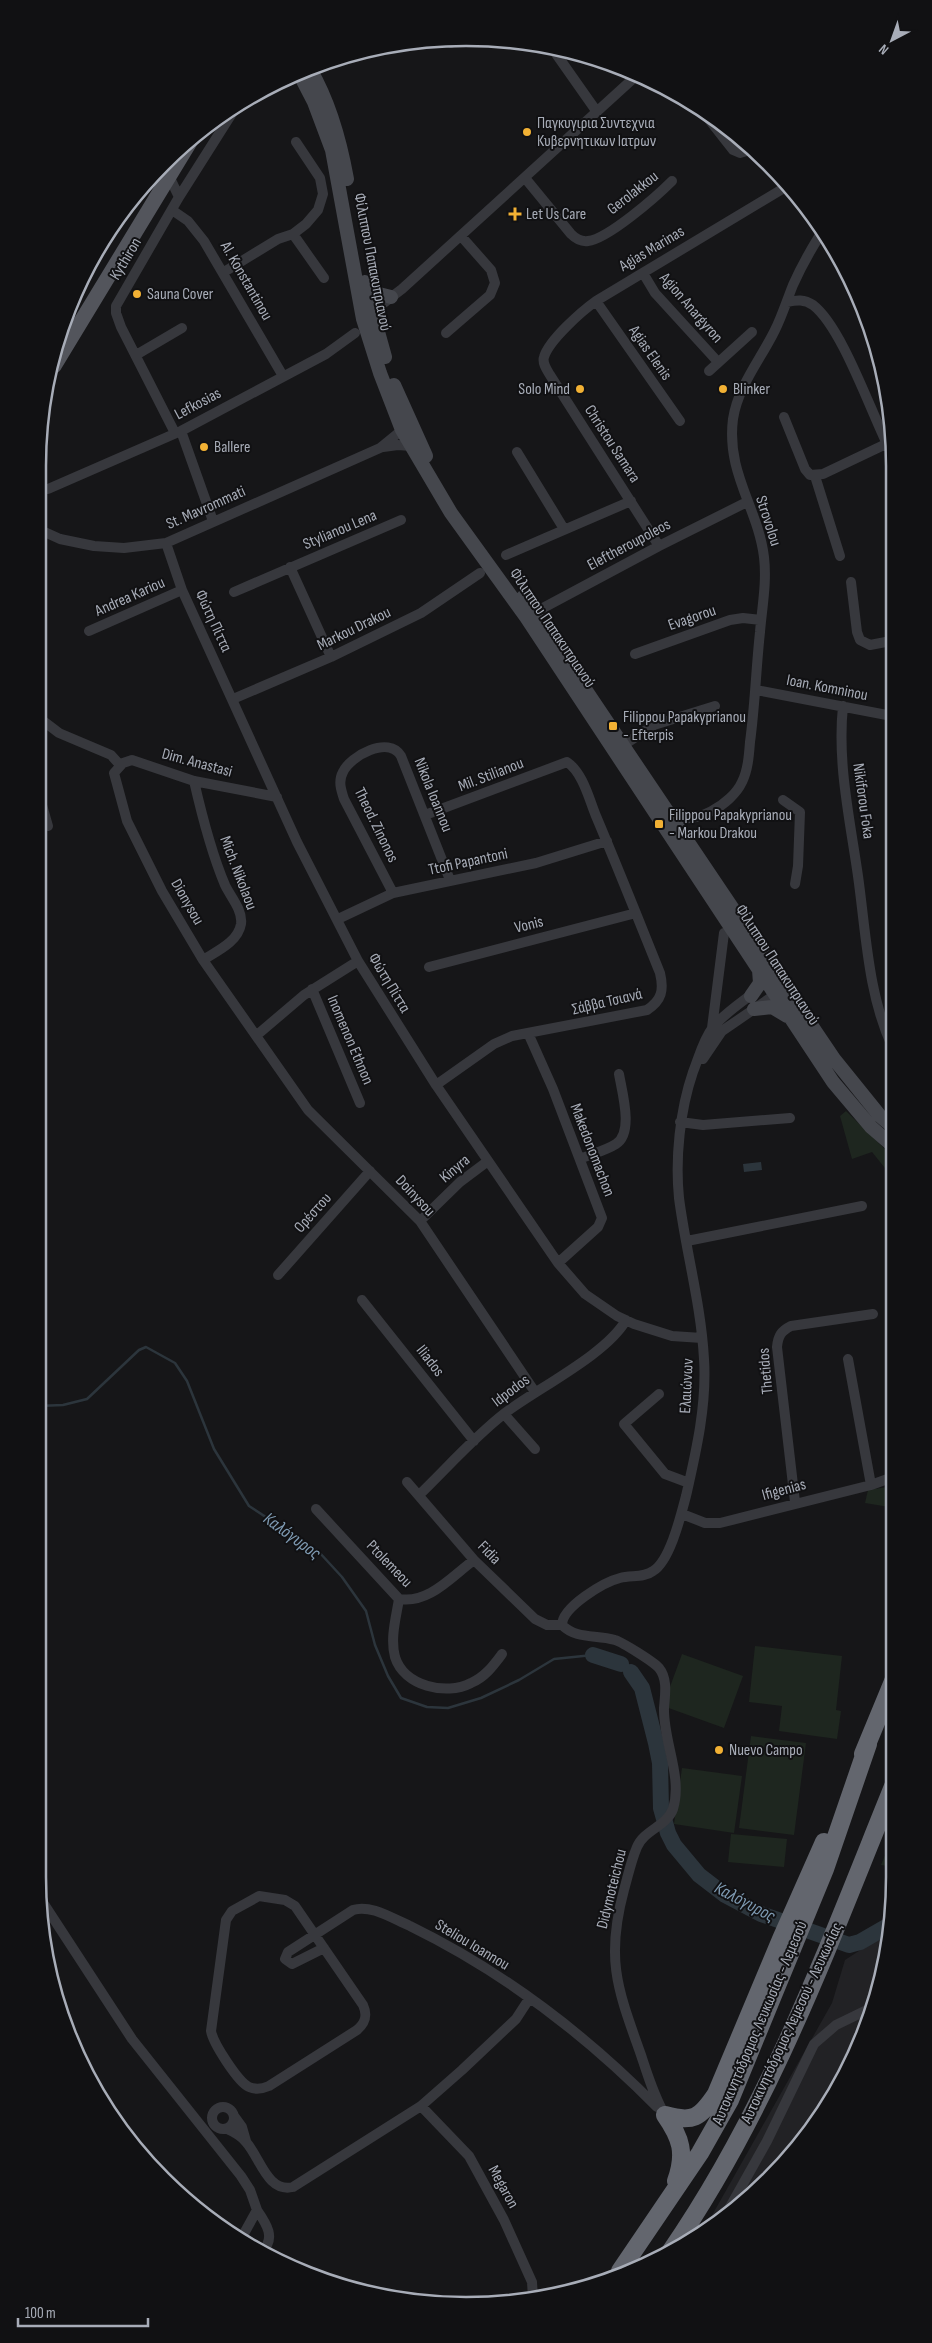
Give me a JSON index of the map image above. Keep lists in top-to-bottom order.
{
  "streets": {
    "highway": ["Αυτοκινητόδρομος Λευκωσίας - Λεμεσού", "Αυτοκινητόδρομος Λεμεσού - Λευκωσίας"],
    "main road": ["Φίλιππου Παπακυπριανού"],
    "street": [
      "Gerolakkou",
      "Agias Marinas",
      "Kythiron",
      "Al. Konstantinou",
      "Agion Anargyron",
      "Agias Elenis",
      "Lefkosias",
      "Christou Samara",
      "St. Mavrommati",
      "Strovolou",
      "Stylianou Lena",
      "Eleftheroupoleos",
      "Andrea Kariou",
      "Evagorou",
      "Φώτη Πίττα",
      "Markou Drakou",
      "Ioan. Komninou",
      "Dim. Anastasi",
      "Mil. Stilianou",
      "Nikola Ioannou",
      "Nikiforou Foka",
      "Theod. Zinonos",
      "Ttofi Papantoni",
      "Mich. Nikolaou",
      "Dionysou",
      "Vonis",
      "Σάββα Τσιανά",
      "Inomenon Ethnon",
      "Makedonomachon",
      "Kinyra",
      "Doinysou",
      "Ορέστου",
      "Iliados",
      "Thetidos",
      "Ελαιώνων",
      "Idpodos",
      "Ifigenias",
      "Fidia",
      "Ptolemeou",
      "Didymoteichou",
      "Steliou Ioannou",
      "Megaron"
    ]
  },
  "crossings": [
    ["Gerolakkou", "Lefkosias"],
    ["Agias Marinas", "Agion Anargyron"],
    ["Agias Marinas", "Agias Elenis"],
    ["Agias Marinas", "Christou Samara"],
    ["Kythiron", "Al. Konstantinou"],
    ["Kythiron", "Lefkosias"],
    ["Kythiron", "St. Mavrommati"],
    ["Φίλιππου Παπακυπριανού", "Lefkosias"],
    ["Φίλιππου Παπακυπριανού", "St. Mavrommati"],
    ["Φίλιππου Παπακυπριανού", "Strovolou"],
    ["Φίλιππου Παπακυπριανού", "Eleftheroupoleos"],
    ["Φίλιππου Παπακυπριανού", "Ελαιώνων"],
    ["Al. Konstantinou", "Lefkosias"],
    ["Christou Samara", "Eleftheroupoleos"],
    ["St. Mavrommati", "Φώτη Πίττα"],
    ["Strovolou", "Eleftheroupoleos"],
    ["Strovolou", "Evagorou"],
    ["Strovolou", "Ioan. Komninou"],
    ["Stylianou Lena", "Markou Drakou"],
    ["Andrea Kariou", "Φώτη Πίττα"],
    ["Φώτη Πίττα", "Markou Drakou"],
    ["Φώτη Πίττα", "Dim. Anastasi"],
    ["Φώτη Πίττα", "Ttofi Papantoni"],
    ["Φώτη Πίττα", "Σάββα Τσιανά"],
    ["Φώτη Πίττα", "Makedonomachon"],
    ["Φώτη Πίττα", "Kinyra"],
    ["Φώτη Πίττα", "Ελαιώνων"],
    ["Φώτη Πίττα", "Idpodos"],
    ["Ioan. Komninou", "Nikiforou Foka"],
    ["Dim. Anastasi", "Mich. Nikolaou"],
    ["Dim. Anastasi", "Dionysou"],
    ["Mil. Stilianou", "Nikola Ioannou"],
    ["Mil. Stilianou", "Σάββα Τσιανά"],
    ["Nikola Ioannou", "Theod. Zinonos"],
    ["Nikola Ioannou", "Ttofi Papantoni"],
    ["Theod. Zinonos", "Ttofi Papantoni"],
    ["Ttofi Papantoni", "Σάββα Τσιανά"],
    ["Mich. Nikolaou", "Dionysou"],
    ["Dionysou", "Doinysou"],
    ["Vonis", "Σάββα Τσιανά"],
    ["Σάββα Τσιανά", "Makedonomachon"],
    ["Kinyra", "Doinysou"],
    ["Doinysou", "Ορέστου"],
    ["Doinysou", "Idpodos"],
    ["Iliados", "Idpodos"],
    ["Thetidos", "Ifigenias"],
    ["Ελαιώνων", "Ifigenias"],
    ["Ελαιώνων", "Fidia"],
    ["Ελαιώνων", "Didymoteichou"],
    ["Idpodos", "Fidia"],
    ["Fidia", "Ptolemeou"],
    ["Fidia", "Didymoteichou"],
    ["Didymoteichou", "Steliou Ioannou"]
  ],
  "water": ["Καλόγυρος"],
  "places": {
    "other": [
      "Παγκυγιρια Συντεχνια Κυβερνητικων Ιατρων",
      "Sauna Cover",
      "Solo Mind",
      "Blinker",
      "Ballere",
      "Nuevo Campo"
    ],
    "health": ["Let Us Care"],
    "transit": ["Filippou Papakyprianou - Efterpis", "Filippou Papakyprianou - Markou Drakou"]
  },
  "scale_bar": "100 m",
  "north": "bottom left"
}
